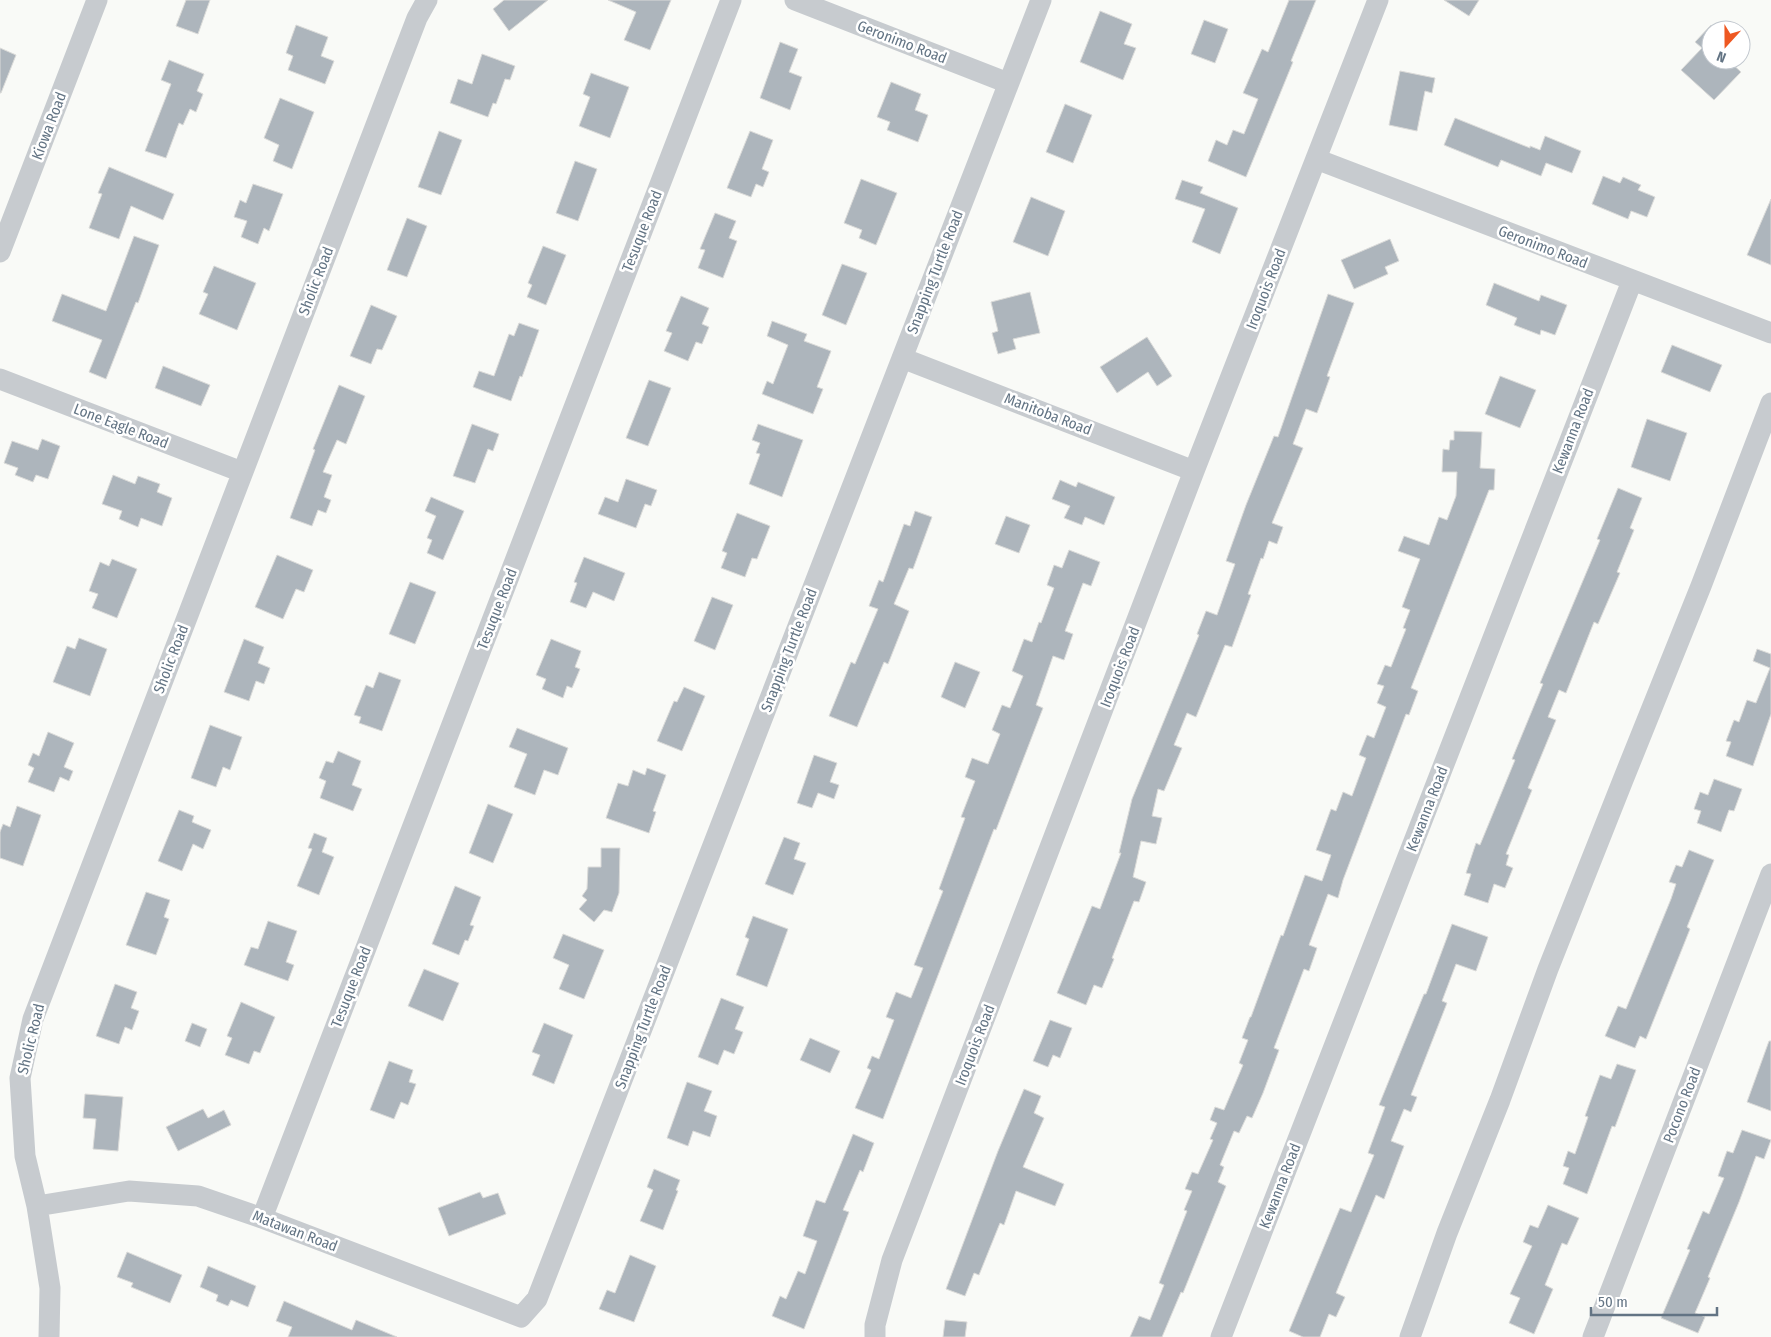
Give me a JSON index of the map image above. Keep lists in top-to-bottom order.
{
  "streets": {
    "street": [
      "Geronimo Road",
      "Kiowa Road",
      "Tesuque Road",
      "Snapping Turtle Road",
      "Sholic Road",
      "Iroquois Road",
      "Manitoba Road",
      "Lone Eagle Road",
      "Kewanna Road",
      "Pocono Road",
      "Matawan Road"
    ]
  },
  "crossings": [
    ["Geronimo Road", "Snapping Turtle Road"],
    ["Geronimo Road", "Iroquois Road"],
    ["Geronimo Road", "Kewanna Road"],
    ["Tesuque Road", "Matawan Road"],
    ["Snapping Turtle Road", "Manitoba Road"],
    ["Snapping Turtle Road", "Matawan Road"],
    ["Sholic Road", "Lone Eagle Road"],
    ["Sholic Road", "Matawan Road"],
    ["Iroquois Road", "Manitoba Road"]
  ],
  "scale_bar": "50 m",
  "north": "bottom"
}
